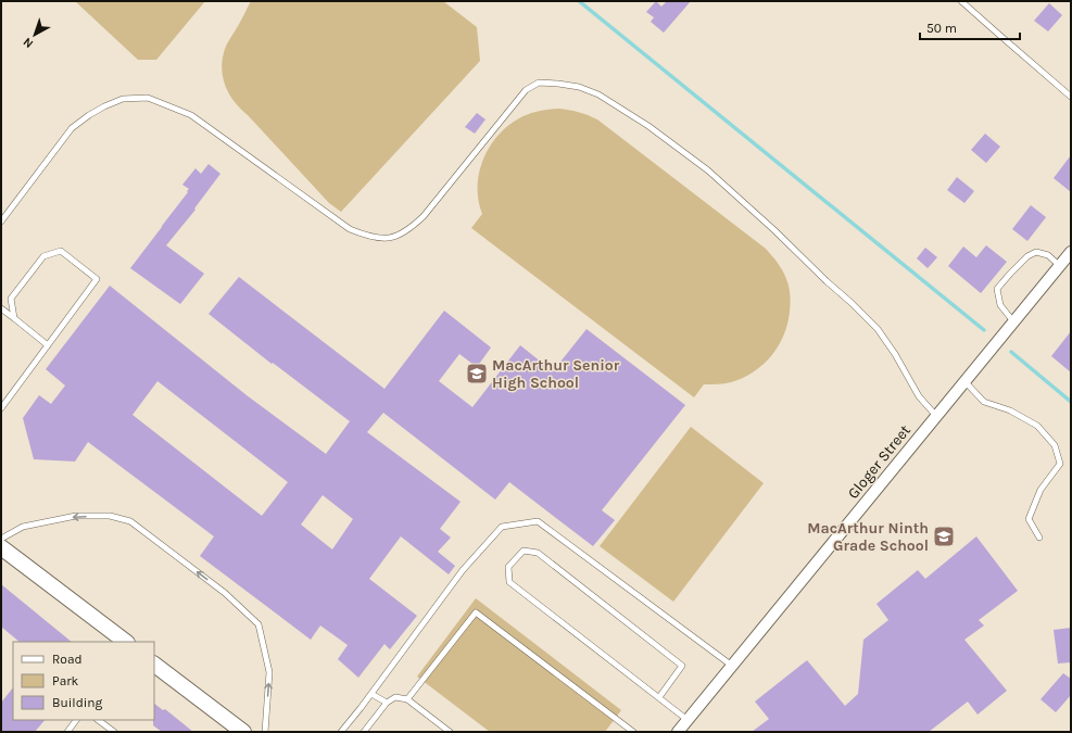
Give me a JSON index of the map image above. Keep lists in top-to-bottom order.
{
  "streets": {
    "street": ["Gloger Street"]
  },
  "places": {
    "school or university": ["MacArthur Senior High School", "MacArthur Ninth Grade School"]
  },
  "legend": ["Road", "Park", "Building"],
  "scale_bar": "50 m",
  "north": "bottom left"
}
